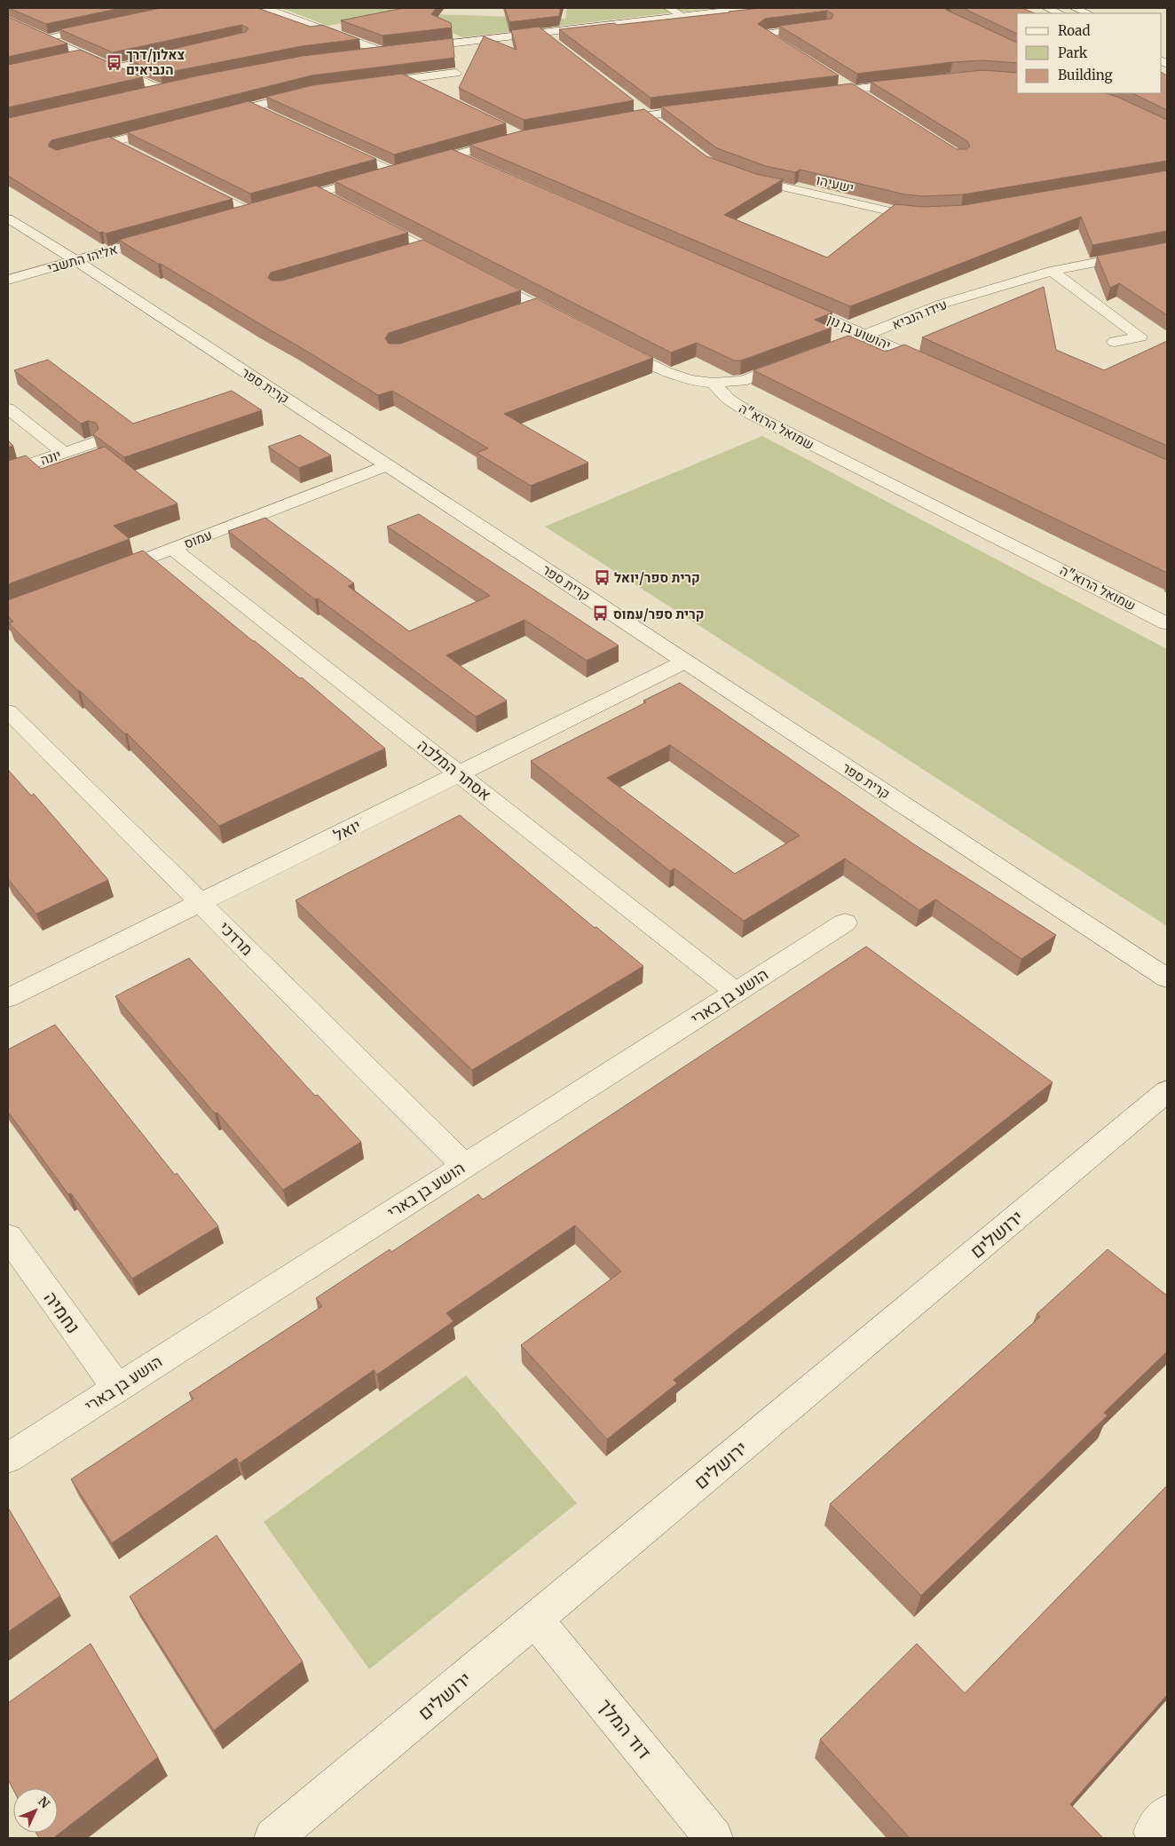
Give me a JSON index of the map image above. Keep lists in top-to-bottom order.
{
  "streets": {
    "street": [
      "ישעיהו",
      "אליהו התשבי",
      "עידו הנביא",
      "יהושוע בן נון",
      "קרית ספר",
      "שמואל הרוא\"ה",
      "יונה",
      "עמוס",
      "אסתר המלכה",
      "יואל",
      "מרדכי",
      "הושע בן בארי",
      "ירושלים",
      "נחמיה",
      "דוד המלך"
    ]
  },
  "crossings": [
    ["אליהו התשבי", "קרית ספר"],
    ["עידו הנביא", "יהושוע בן נון"],
    ["קרית ספר", "עמוס"],
    ["קרית ספר", "יואל"],
    ["עמוס", "אסתר המלכה"],
    ["אסתר המלכה", "יואל"],
    ["אסתר המלכה", "הושע בן בארי"],
    ["יואל", "מרדכי"],
    ["מרדכי", "הושע בן בארי"],
    ["הושע בן בארי", "נחמיה"],
    ["ירושלים", "דוד המלך"]
  ],
  "places": {
    "bus stop": ["צאלון/דרך הנביאים", "קרית ספר/יואל", "קרית ספר/עמוס"]
  },
  "legend": ["Road", "Park", "Building"],
  "north": "top right"
}
